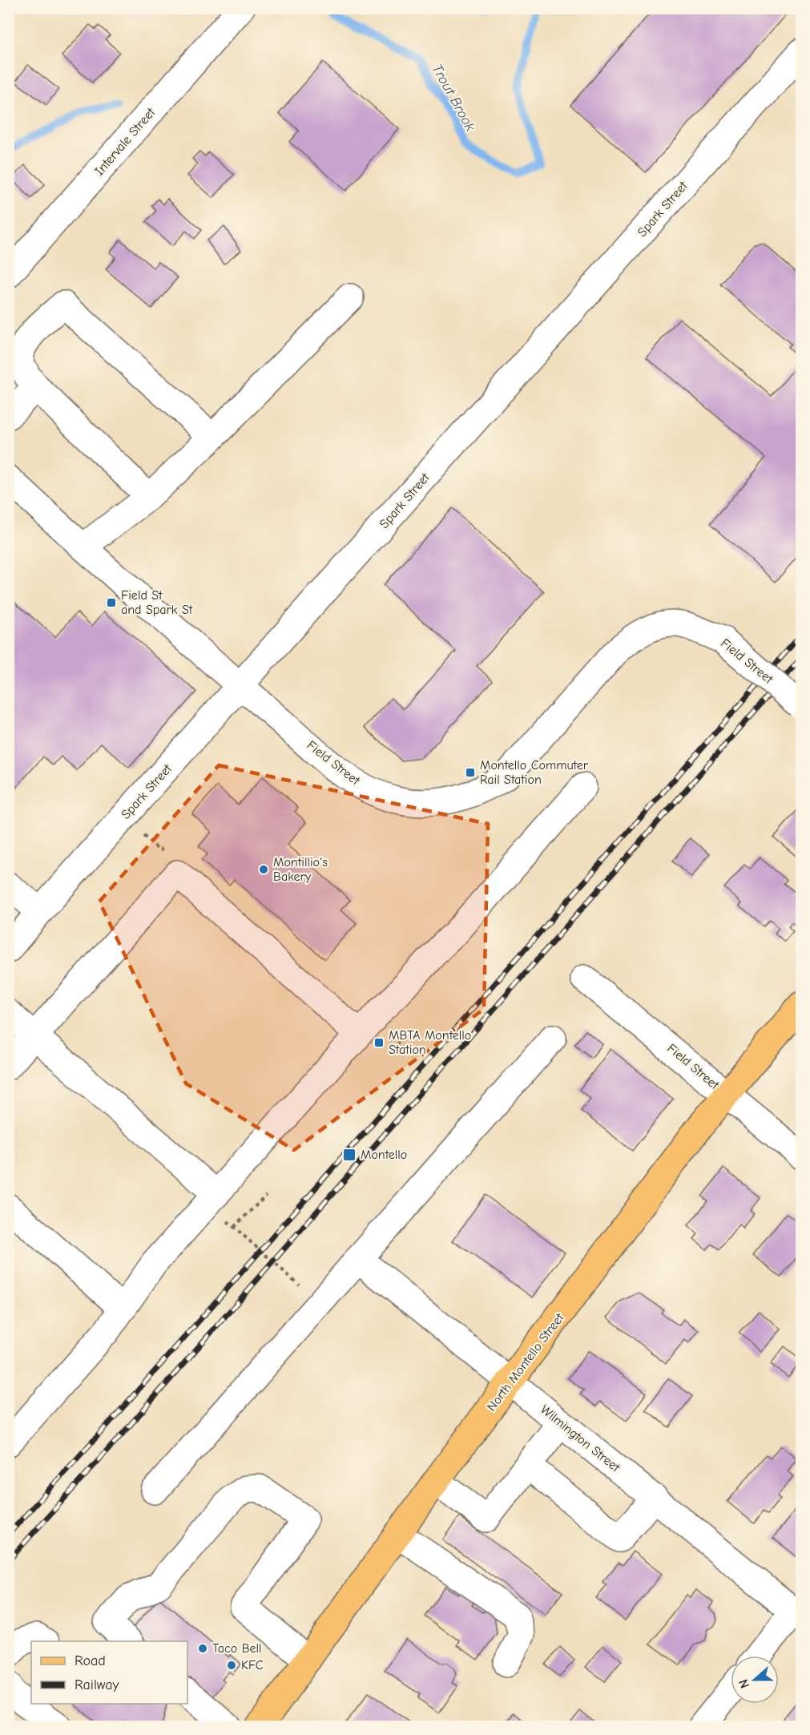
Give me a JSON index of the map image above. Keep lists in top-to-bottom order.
{
  "streets": {
    "main road": ["North Montello Street"],
    "street": [
      "Intervale Street",
      "Spark Street",
      "Field Street",
      "Wilmington Street"
    ]
  },
  "crossings": [
    ["Spark Street", "Field Street"],
    ["Field Street", "North Montello Street"],
    ["North Montello Street", "Wilmington Street"]
  ],
  "water": ["Trout Brook"],
  "places": {
    "transit": [
      "Field St and Spark St",
      "Montello Commuter Rail Station",
      "MBTA Montello Station",
      "Montello"
    ],
    "other": ["Montillio's Bakery", "Taco Bell", "KFC"]
  },
  "legend": ["Road", "Railway"],
  "north": "left"
}
